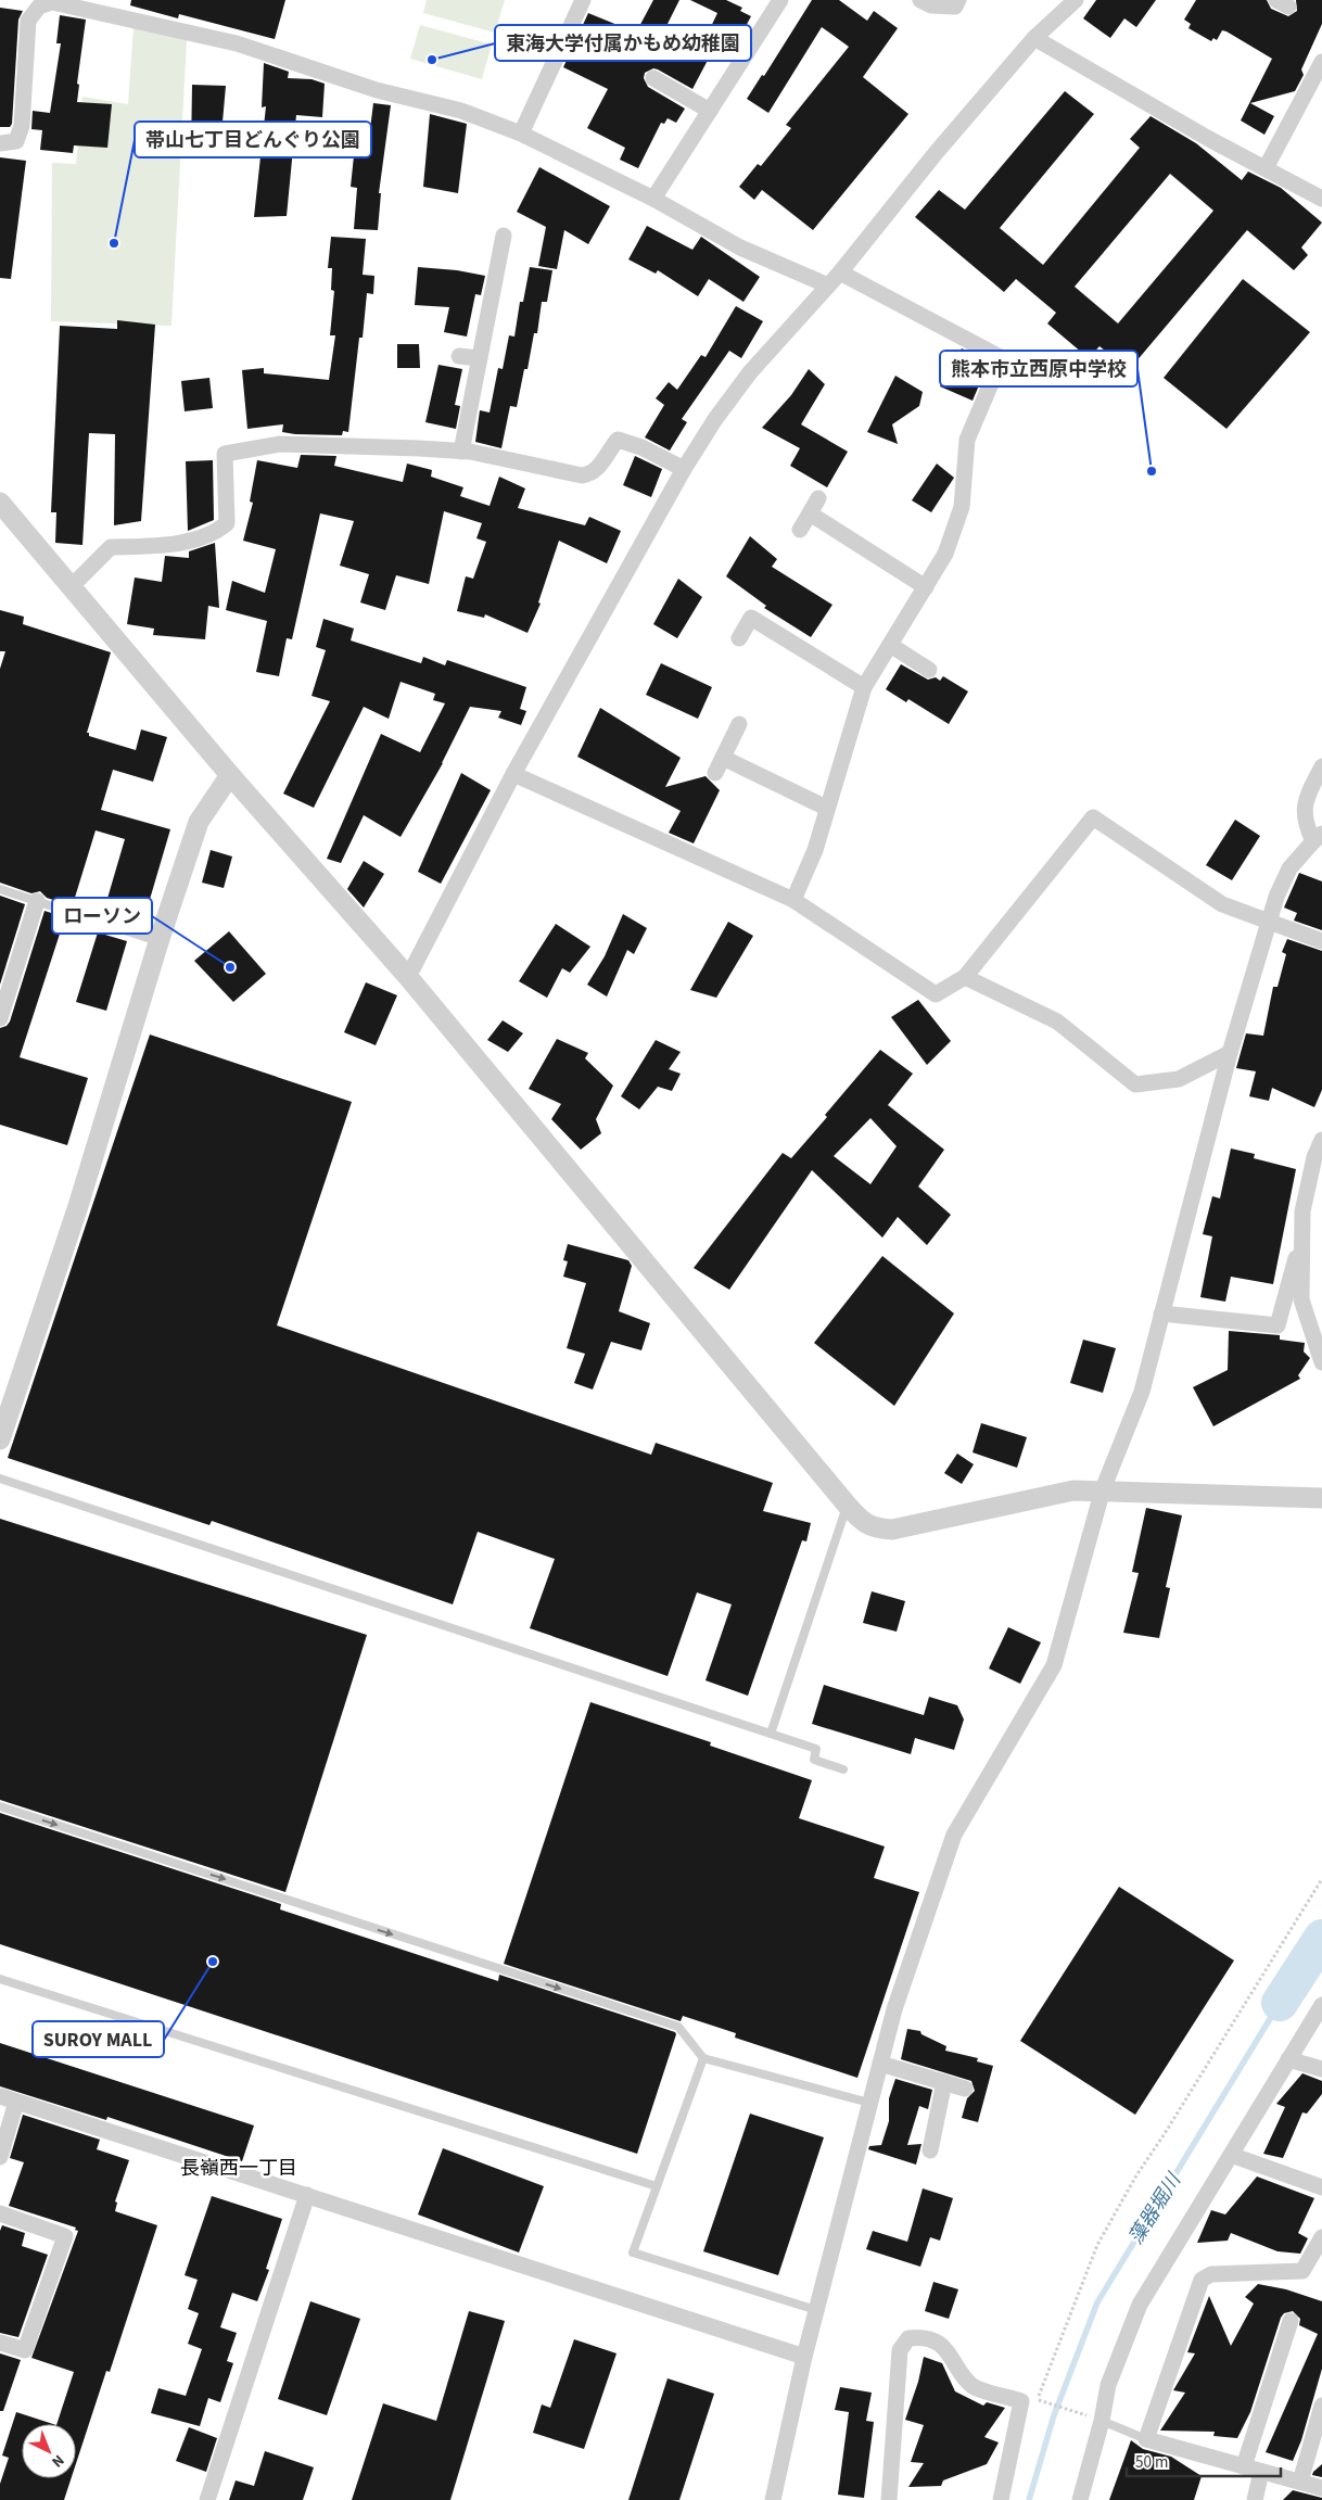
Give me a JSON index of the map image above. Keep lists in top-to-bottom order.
{
  "districts": ["長嶺西一丁目"],
  "water": ["藻器堀川"],
  "places": [
    "東海大学付属かもめ幼稚園",
    "帯山七丁目どんぐり公園",
    "熊本市立西原中学校",
    "ローソン",
    "SUROY MALL"
  ],
  "scale_bar": "50 m",
  "north": "bottom right"
}
